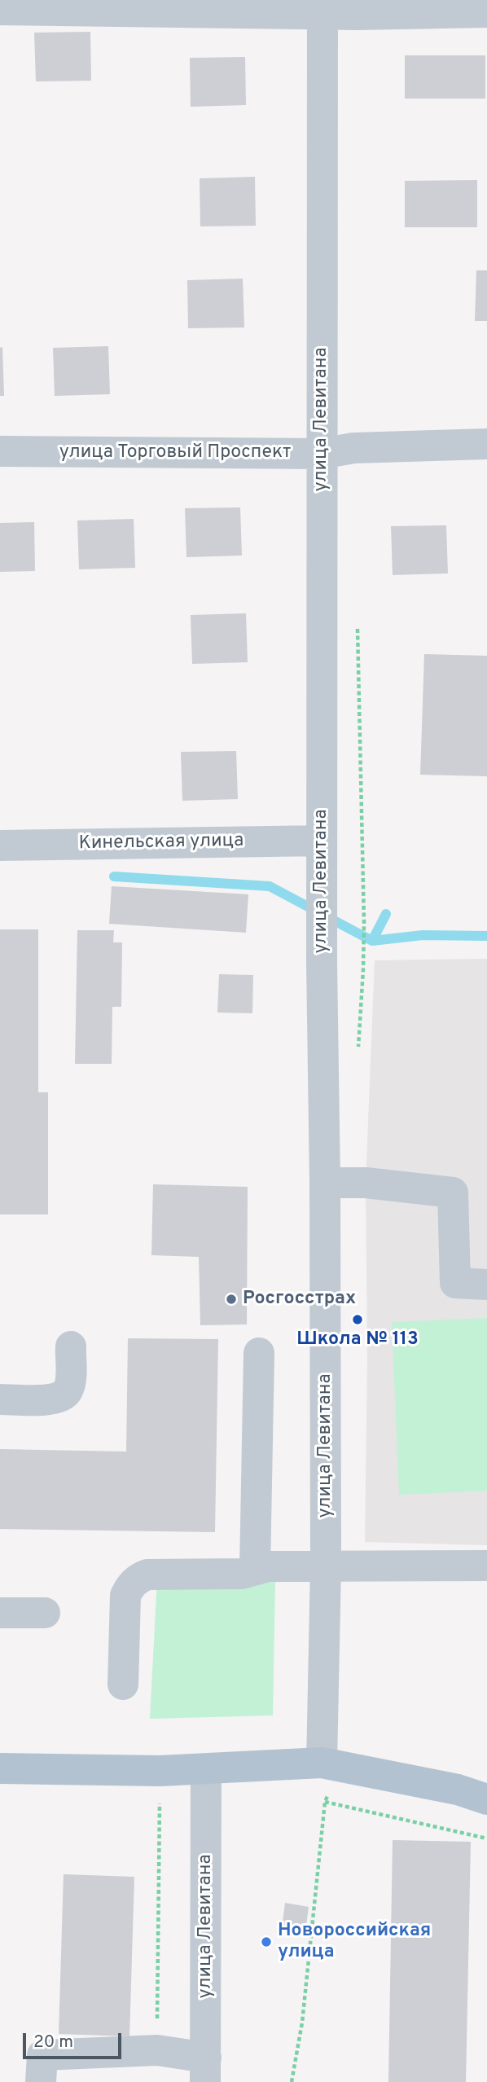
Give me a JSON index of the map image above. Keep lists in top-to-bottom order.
{
  "streets": {
    "street": ["улица Левитана", "улица Торговый Проспект", "Кинельская улица"]
  },
  "crossings": [
    ["улица Левитана", "улица Торговый Проспект"],
    ["улица Левитана", "Кинельская улица"]
  ],
  "places": ["Росгосстрах", "Школа № 113", "Новороссийская улица"],
  "scale_bar": "20 m"
}
